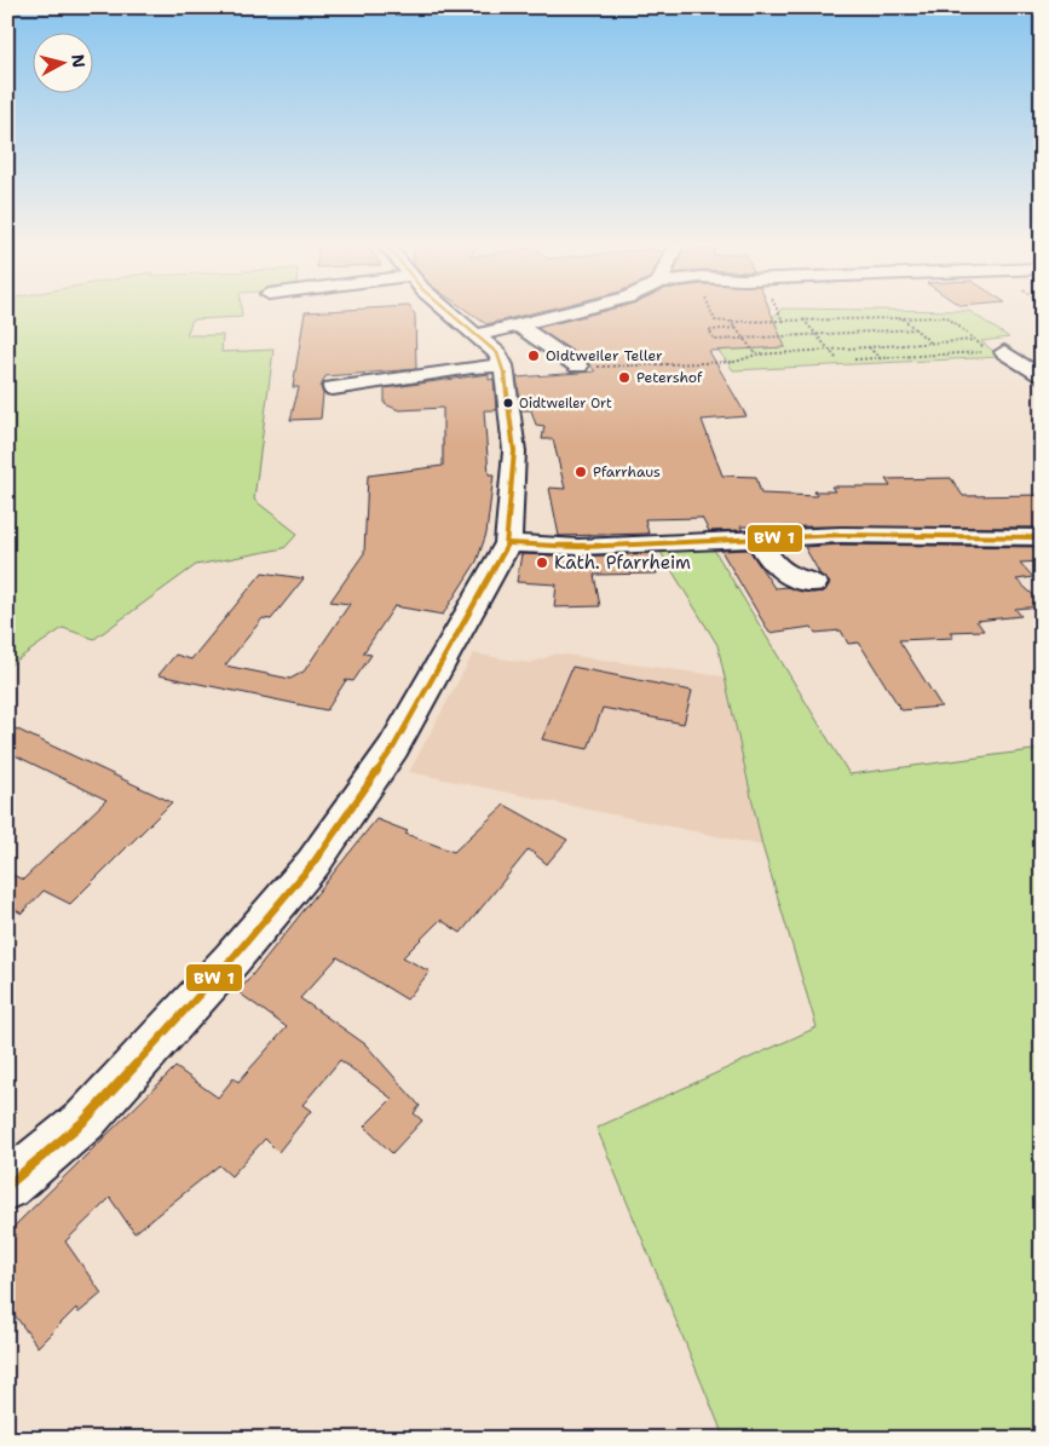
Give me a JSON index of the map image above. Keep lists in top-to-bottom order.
{
  "places": [
    "Oidtweiler Teller",
    "Petershof",
    "Oidtweiler Ort",
    "Pfarrhaus",
    "Kath. Pfarrheim"
  ],
  "north": "right"
}
